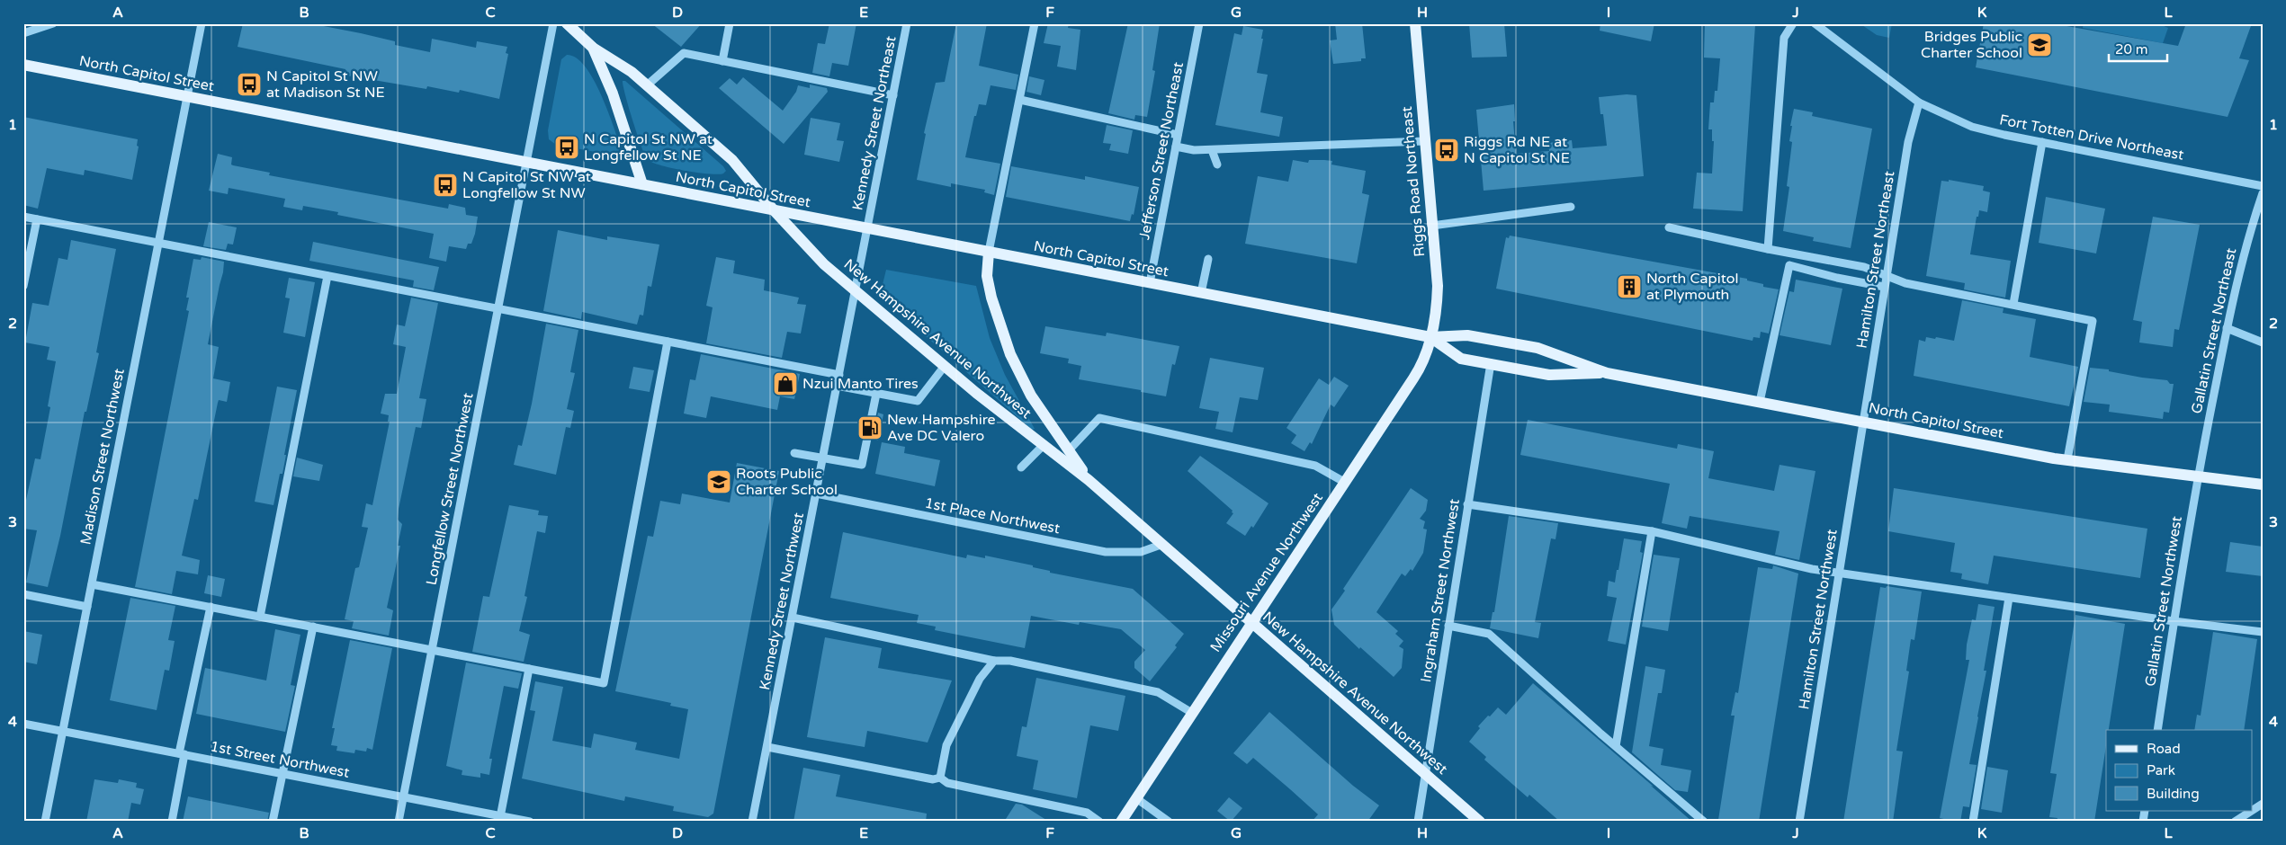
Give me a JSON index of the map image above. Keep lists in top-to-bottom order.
{
  "streets": {
    "main road": [
      "North Capitol Street",
      "Riggs Road Northeast",
      "New Hampshire Avenue Northwest",
      "Missouri Avenue Northwest"
    ],
    "street": [
      "Kennedy Street Northeast",
      "Fort Totten Drive Northeast",
      "Jefferson Street Northeast",
      "Hamilton Street Northeast",
      "Gallatin Street Northeast",
      "Madison Street Northwest",
      "Longfellow Street Northwest",
      "1st Place Northwest",
      "Ingraham Street Northwest",
      "Kennedy Street Northwest",
      "Gallatin Street Northwest",
      "Hamilton Street Northwest",
      "1st Street Northwest"
    ]
  },
  "crossings": [
    ["North Capitol Street", "Kennedy Street Northeast"],
    ["North Capitol Street", "Jefferson Street Northeast"],
    ["North Capitol Street", "Riggs Road Northeast"],
    ["North Capitol Street", "Hamilton Street Northeast"],
    ["North Capitol Street", "Gallatin Street Northeast"],
    ["North Capitol Street", "New Hampshire Avenue Northwest"],
    ["North Capitol Street", "Madison Street Northwest"],
    ["North Capitol Street", "Longfellow Street Northwest"],
    ["North Capitol Street", "Missouri Avenue Northwest"],
    ["North Capitol Street", "Kennedy Street Northwest"],
    ["North Capitol Street", "Gallatin Street Northwest"],
    ["North Capitol Street", "Hamilton Street Northwest"],
    ["Kennedy Street Northeast", "Kennedy Street Northwest"],
    ["Fort Totten Drive Northeast", "Hamilton Street Northeast"],
    ["Riggs Road Northeast", "Missouri Avenue Northwest"],
    ["Hamilton Street Northeast", "Hamilton Street Northwest"],
    ["Gallatin Street Northeast", "Gallatin Street Northwest"],
    ["New Hampshire Avenue Northwest", "1st Place Northwest"],
    ["New Hampshire Avenue Northwest", "Missouri Avenue Northwest"],
    ["New Hampshire Avenue Northwest", "Ingraham Street Northwest"],
    ["New Hampshire Avenue Northwest", "Kennedy Street Northwest"],
    ["Madison Street Northwest", "1st Street Northwest"],
    ["Longfellow Street Northwest", "1st Street Northwest"],
    ["1st Place Northwest", "Kennedy Street Northwest"]
  ],
  "places": {
    "school or university": ["Bridges Public Charter School", "Roots Public Charter School"],
    "bus stop": [
      "N Capitol St NW at Madison St NE",
      "N Capitol St NW at Longfellow St NE",
      "Riggs Rd NE at N Capitol St NE",
      "N Capitol St NW at Longfellow St NW"
    ],
    "building": ["North Capitol at Plymouth"],
    "shop": ["Nzui Manto Tires"],
    "fuel station": ["New Hampshire Ave DC Valero"]
  },
  "legend": ["Road", "Park", "Building"],
  "scale_bar": "20 m",
  "grid": {
    "columns": [
      "A",
      "B",
      "C",
      "D",
      "E",
      "F",
      "G",
      "H",
      "I",
      "J",
      "K",
      "L"
    ],
    "rows": [
      "1",
      "2",
      "3",
      "4"
    ]
  }
}
